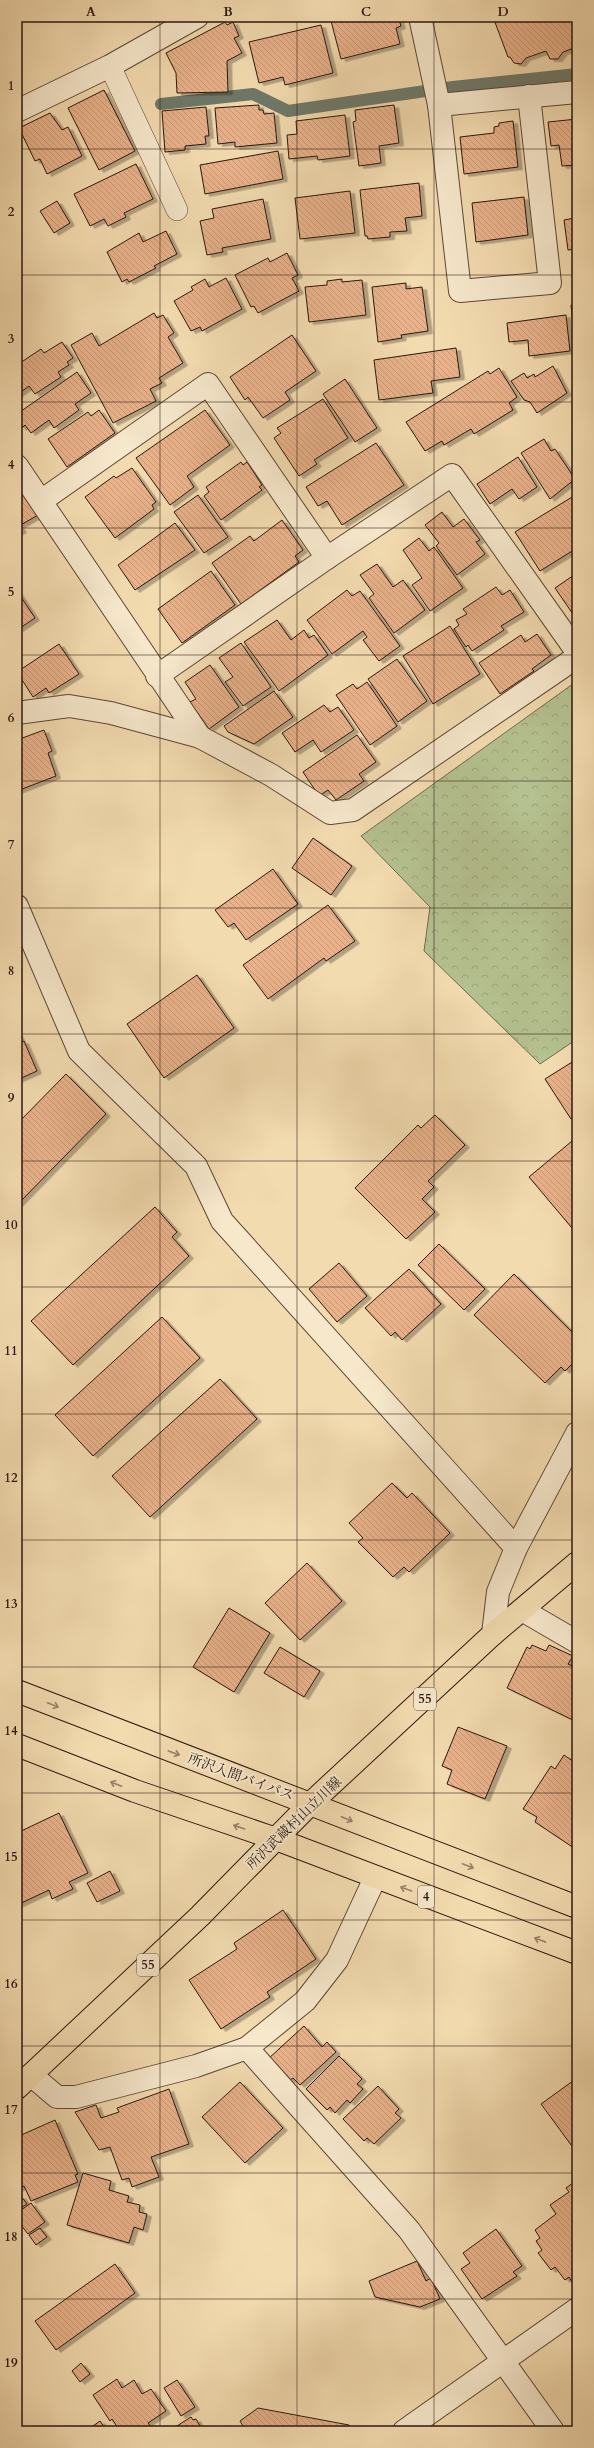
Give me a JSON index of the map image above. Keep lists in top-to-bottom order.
{
  "streets": {
    "main road": [
      "55",
      "所沢入間バイパス",
      "所沢武蔵村山立川線",
      "4"
    ]
  },
  "crossings": [
    ["所沢入間バイパス", "所沢武蔵村山立川線"],
    ["所沢武蔵村山立川線", "4"]
  ],
  "grid": {
    "columns": [
      "A",
      "B",
      "C",
      "D"
    ],
    "rows": [
      "1",
      "2",
      "3",
      "4",
      "5",
      "6",
      "7",
      "8",
      "9",
      "10",
      "11",
      "12",
      "13",
      "14",
      "15",
      "16",
      "17",
      "18",
      "19"
    ]
  }
}
